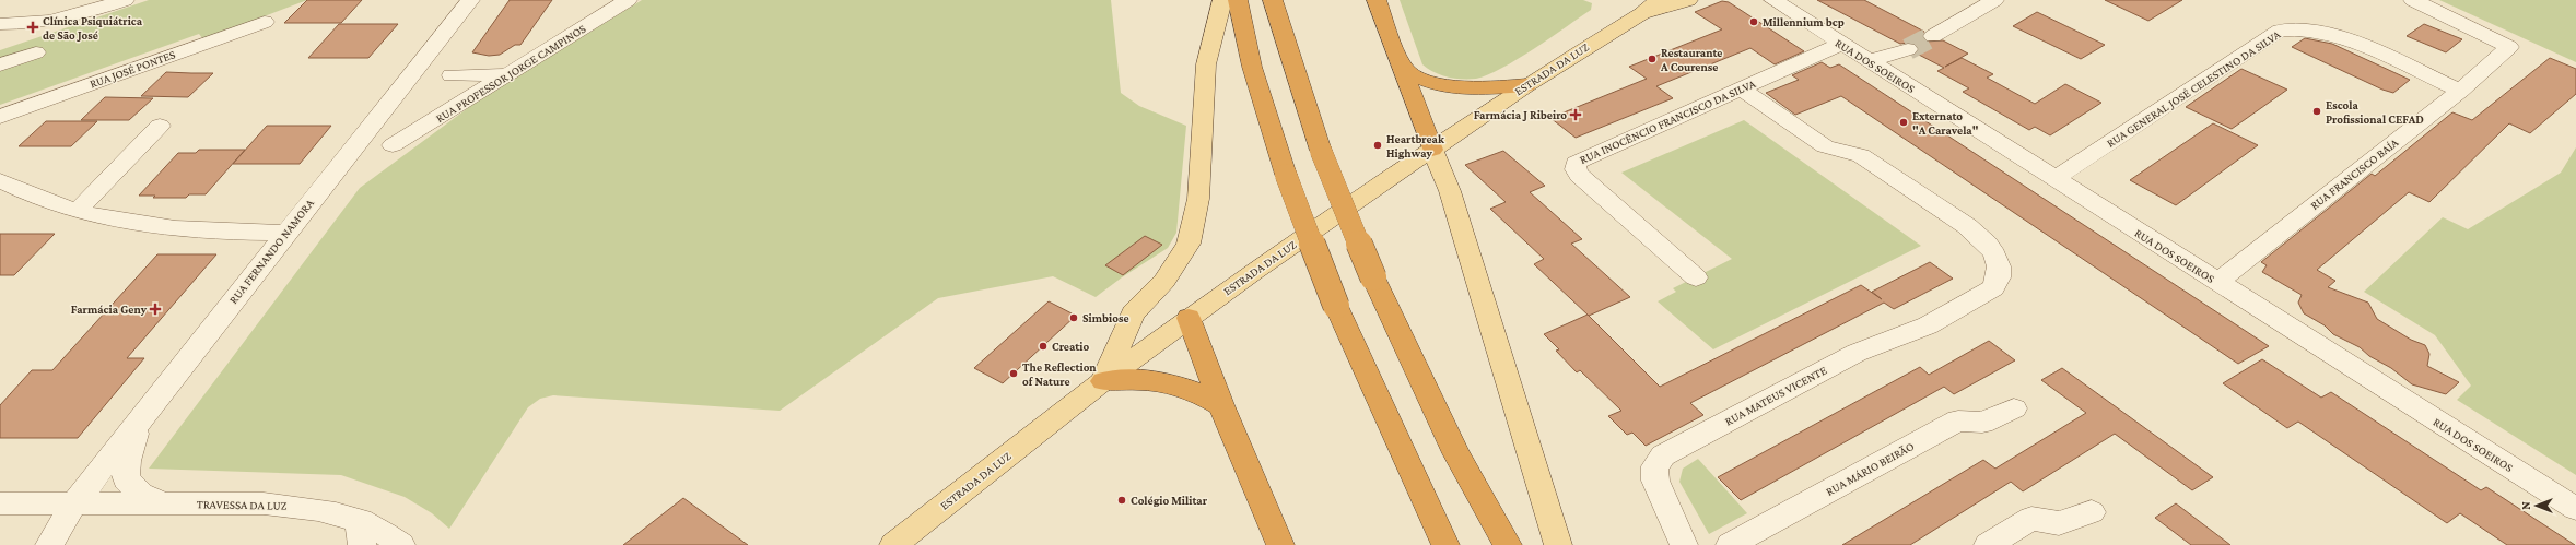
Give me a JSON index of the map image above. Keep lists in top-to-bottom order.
{
  "streets": {
    "main road": ["ESTRADA DA LUZ"],
    "street": [
      "RUA DOS SOEIROS",
      "RUA JOSÉ PONTES",
      "RUA PROFESSOR JORGE CAMPINOS",
      "RUA GENERAL JOSÉ CELESTINO DA SILVA",
      "RUA INOCÊNCIO FRANCISCO DA SILVA",
      "RUA FRANCISCO BAÍA",
      "RUA FERNANDO NAMORA",
      "RUA MATEUS VICENTE",
      "RUA MÁRIO BEIRÃO",
      "TRAVESSA DA LUZ"
    ]
  },
  "crossings": [
    ["RUA DOS SOEIROS", "RUA GENERAL JOSÉ CELESTINO DA SILVA"],
    ["RUA DOS SOEIROS", "RUA INOCÊNCIO FRANCISCO DA SILVA"],
    ["RUA DOS SOEIROS", "RUA FRANCISCO BAÍA"],
    ["RUA GENERAL JOSÉ CELESTINO DA SILVA", "RUA FRANCISCO BAÍA"],
    ["RUA INOCÊNCIO FRANCISCO DA SILVA", "RUA MATEUS VICENTE"],
    ["RUA FERNANDO NAMORA", "TRAVESSA DA LUZ"]
  ],
  "places": {
    "other": [
      "Millennium bcp",
      "Restaurante A Courense",
      "Escola Profissional CEFAD",
      "Externato \"A Caravela\"",
      "Heartbreak Highway",
      "Simbiose",
      "Creatio",
      "The Reflection of Nature",
      "Colégio Militar"
    ],
    "health": ["Clínica Psiquiátrica de São José", "Farmácia J Ribeiro", "Farmácia Geny"]
  },
  "north": "left"
}
